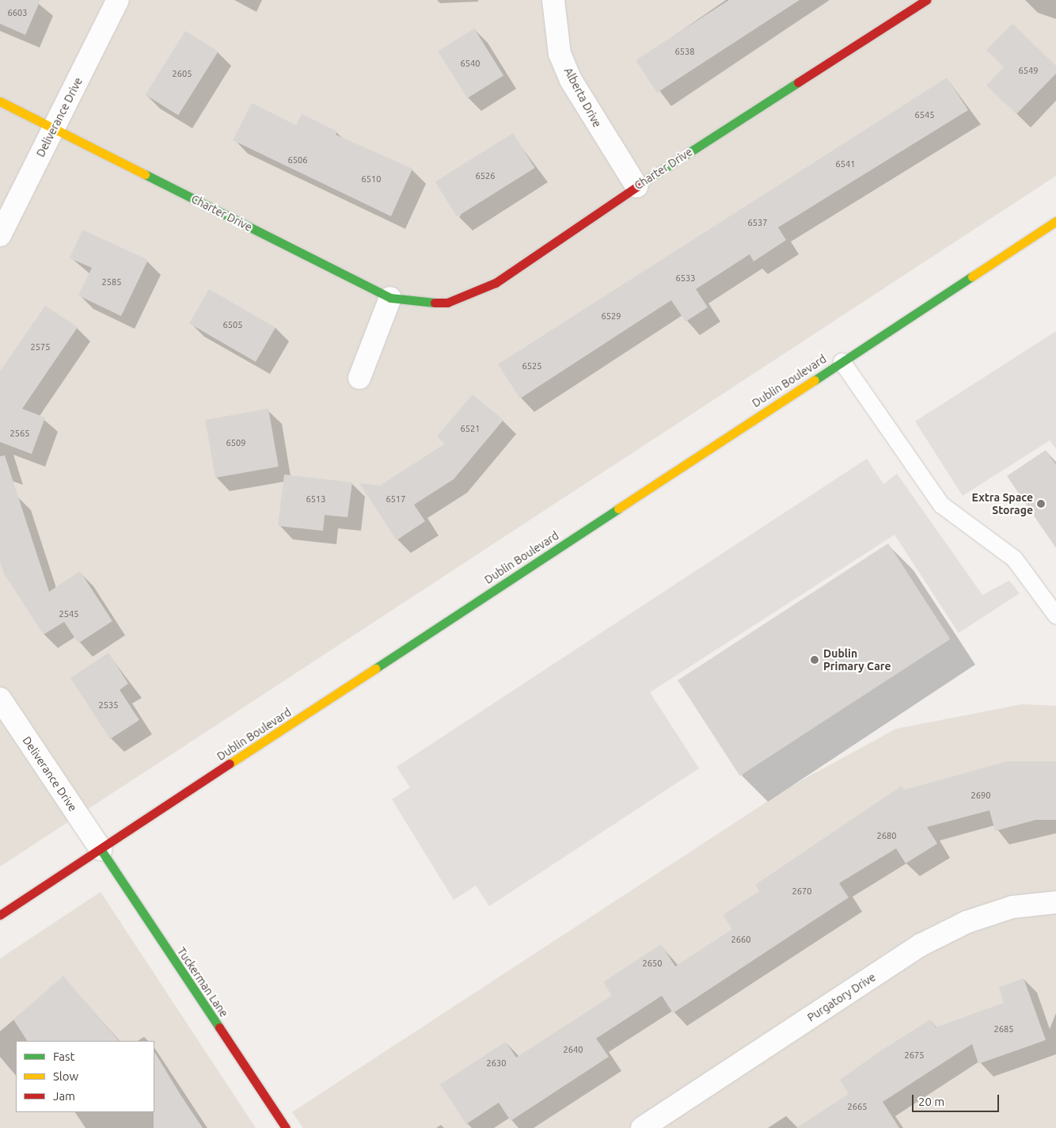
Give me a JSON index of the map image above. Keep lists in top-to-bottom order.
{
  "streets": {
    "street": [
      "Alberta Drive",
      "Deliverance Drive",
      "Charter Drive",
      "Dublin Boulevard",
      "Tuckerman Lane",
      "Purgatory Drive"
    ]
  },
  "crossings": [
    ["Alberta Drive", "Charter Drive"],
    ["Deliverance Drive", "Charter Drive"],
    ["Deliverance Drive", "Dublin Boulevard"],
    ["Deliverance Drive", "Tuckerman Lane"],
    ["Dublin Boulevard", "Tuckerman Lane"]
  ],
  "places": ["Extra Space Storage", "Dublin Primary Care"],
  "house_numbers": [
    "6603",
    "6538",
    "6540",
    "6549",
    "2605",
    "6545",
    "6506",
    "6541",
    "6526",
    "6510",
    "6537",
    "6533",
    "2585",
    "6529",
    "6505",
    "2575",
    "6525",
    "6521",
    "2565",
    "6509",
    "6513",
    "6517",
    "2545",
    "2535",
    "2690",
    "2680",
    "2670",
    "2660",
    "2650",
    "2685",
    "2640",
    "2675",
    "2630",
    "2665"
  ],
  "legend": ["Fast", "Slow", "Jam"],
  "scale_bar": "20 m"
}
